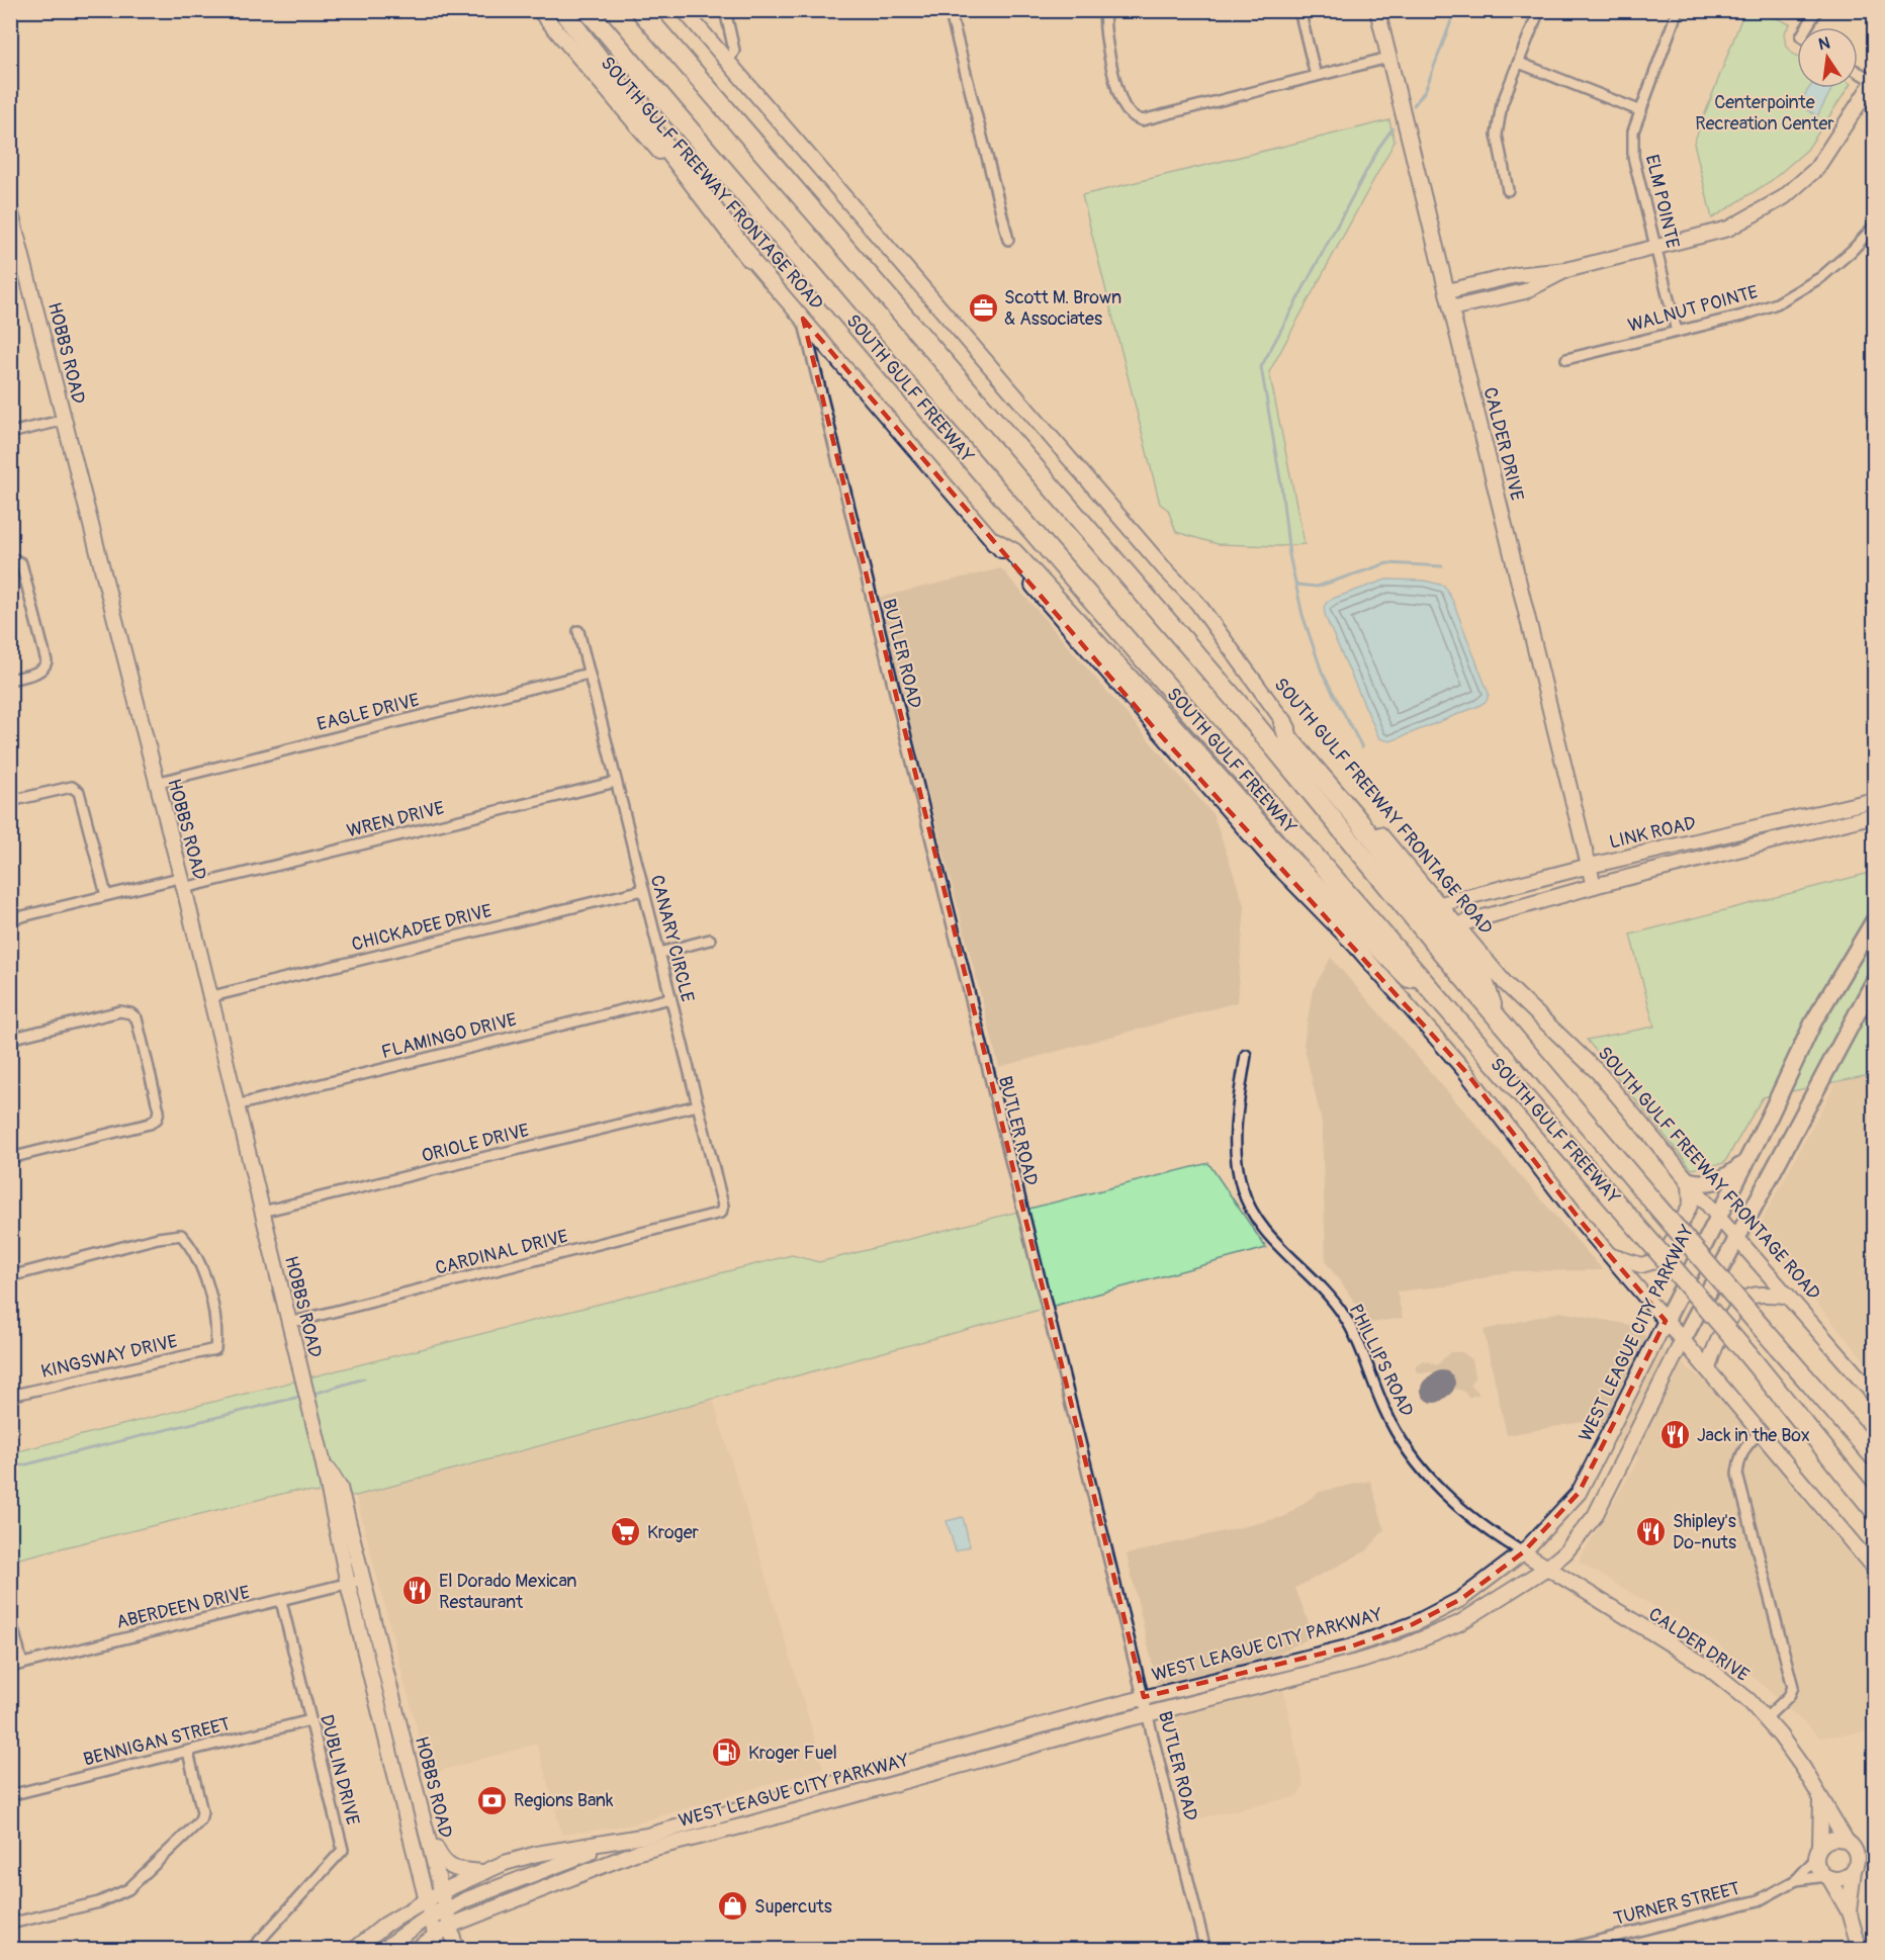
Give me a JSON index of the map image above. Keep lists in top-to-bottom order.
{
  "streets": {
    "highway": ["SOUTH GULF FREEWAY"],
    "main road": [
      "SOUTH GULF FREEWAY FRONTAGE ROAD",
      "HOBBS ROAD",
      "CALDER DRIVE",
      "LINK ROAD",
      "WEST LEAGUE CITY PARKWAY"
    ],
    "street": [
      "ELM POINTE",
      "WALNUT POINTE",
      "BUTLER ROAD",
      "EAGLE DRIVE",
      "WREN DRIVE",
      "CHICKADEE DRIVE",
      "CANARY CIRCLE",
      "FLAMINGO DRIVE",
      "ORIOLE DRIVE",
      "CARDINAL DRIVE",
      "KINGSWAY DRIVE",
      "PHILLIPS ROAD",
      "ABERDEEN DRIVE",
      "BENNIGAN STREET",
      "DUBLIN DRIVE",
      "TURNER STREET"
    ]
  },
  "crossings": [
    ["SOUTH GULF FREEWAY FRONTAGE ROAD", "BUTLER ROAD"],
    ["SOUTH GULF FREEWAY FRONTAGE ROAD", "LINK ROAD"],
    ["SOUTH GULF FREEWAY FRONTAGE ROAD", "WEST LEAGUE CITY PARKWAY"],
    ["ELM POINTE", "WALNUT POINTE"],
    ["HOBBS ROAD", "EAGLE DRIVE"],
    ["HOBBS ROAD", "WREN DRIVE"],
    ["HOBBS ROAD", "CHICKADEE DRIVE"],
    ["HOBBS ROAD", "FLAMINGO DRIVE"],
    ["HOBBS ROAD", "ORIOLE DRIVE"],
    ["HOBBS ROAD", "CARDINAL DRIVE"],
    ["HOBBS ROAD", "WEST LEAGUE CITY PARKWAY"],
    ["HOBBS ROAD", "ABERDEEN DRIVE"],
    ["CALDER DRIVE", "LINK ROAD"],
    ["CALDER DRIVE", "WEST LEAGUE CITY PARKWAY"],
    ["CALDER DRIVE", "PHILLIPS ROAD"],
    ["CALDER DRIVE", "TURNER STREET"],
    ["BUTLER ROAD", "WEST LEAGUE CITY PARKWAY"],
    ["EAGLE DRIVE", "CANARY CIRCLE"],
    ["WREN DRIVE", "CANARY CIRCLE"],
    ["CHICKADEE DRIVE", "CANARY CIRCLE"],
    ["CANARY CIRCLE", "FLAMINGO DRIVE"],
    ["CANARY CIRCLE", "ORIOLE DRIVE"],
    ["CANARY CIRCLE", "CARDINAL DRIVE"],
    ["WEST LEAGUE CITY PARKWAY", "PHILLIPS ROAD"],
    ["ABERDEEN DRIVE", "DUBLIN DRIVE"],
    ["BENNIGAN STREET", "DUBLIN DRIVE"]
  ],
  "parks": ["Centerpointe Recreation Center"],
  "places": {
    "office": ["Scott M. Brown & Associates"],
    "restaurant": ["Jack in the Box", "Shipley's Do-nuts", "El Dorado Mexican Restaurant"],
    "supermarket": ["Kroger"],
    "fuel station": ["Kroger Fuel"],
    "bank": ["Regions Bank"],
    "shop": ["Supercuts"]
  },
  "north": "top"
}
